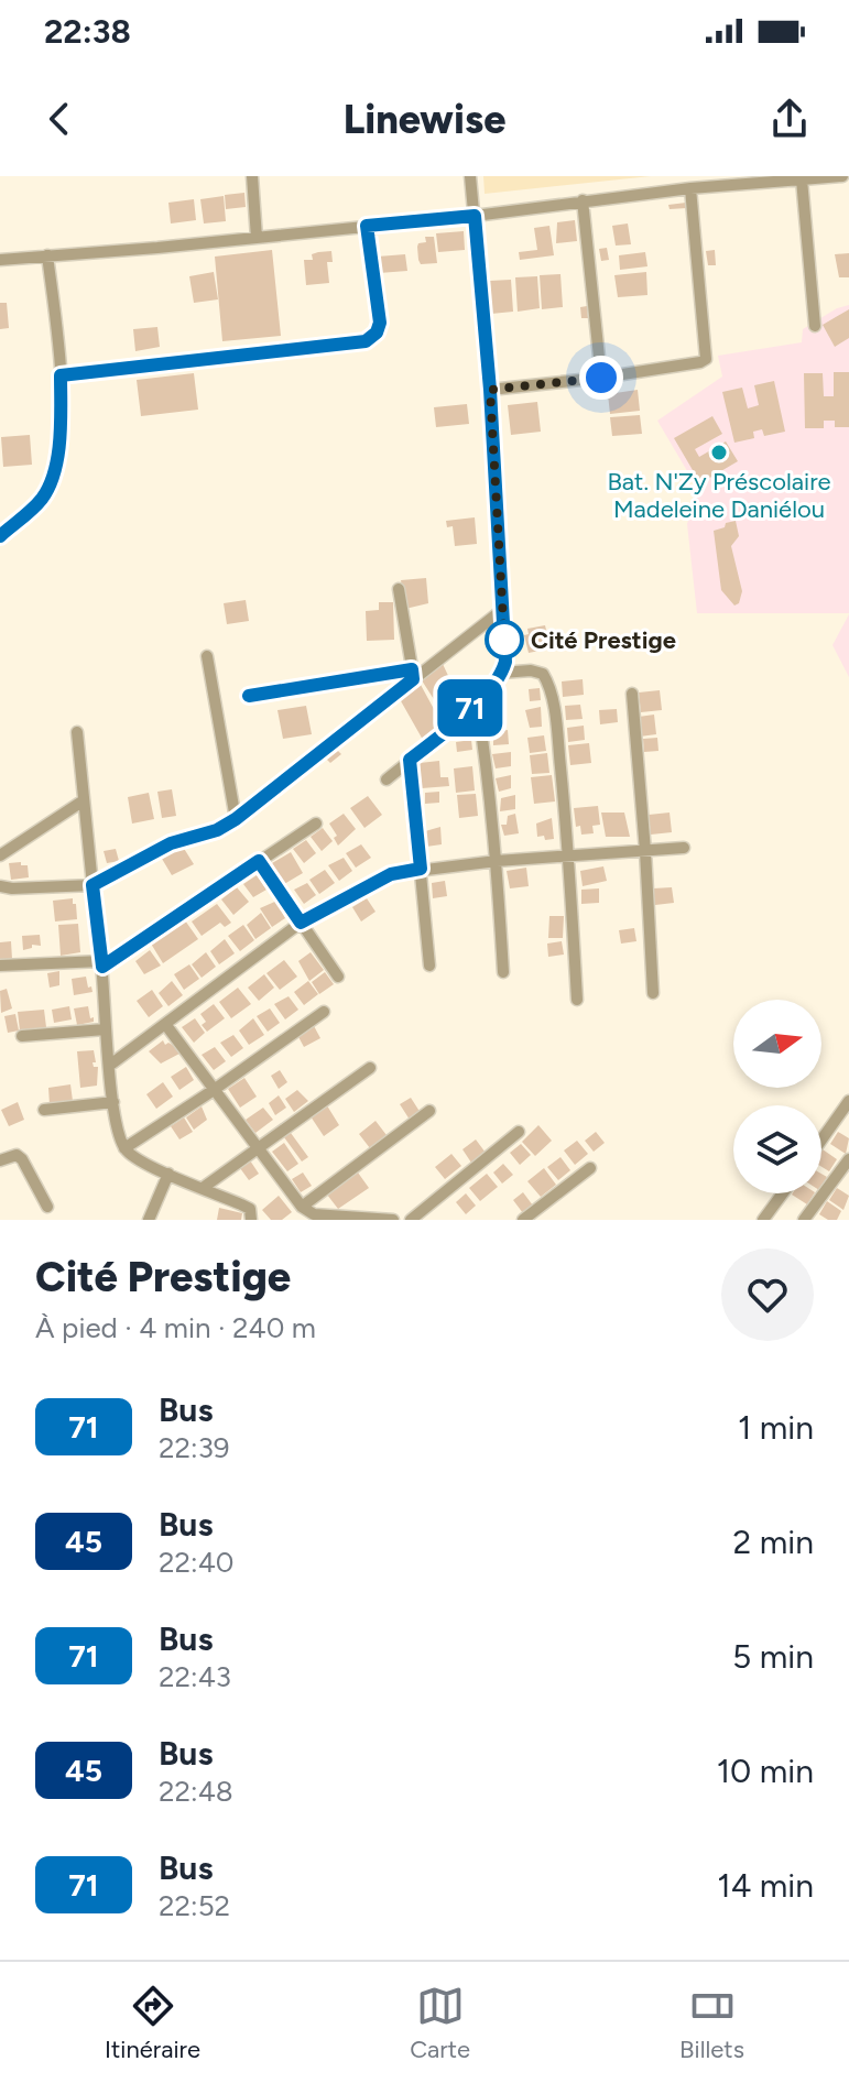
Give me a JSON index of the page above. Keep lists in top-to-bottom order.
{
  "places": ["Bat. N'Zy Préscolaire Madeleine Daniélou", "Cité Prestige"],
  "lines": ["bus line 71"],
  "north": "right",
  "page": {
    "status": "22:38",
    "header": "Linewise",
    "on_map": "71",
    "heading": ["Cité Prestige", "À pied · 4 min · 240 m"],
    "list": [
      {
        "mark": "71",
        "name": "Bus",
        "note": "22:39",
        "value": "1 min"
      },
      {
        "mark": "45",
        "name": "Bus",
        "note": "22:40",
        "value": "2 min"
      },
      {
        "mark": "71",
        "name": "Bus",
        "note": "22:43",
        "value": "5 min"
      },
      {
        "mark": "45",
        "name": "Bus",
        "note": "22:48",
        "value": "10 min"
      },
      {
        "mark": "71",
        "name": "Bus",
        "note": "22:52",
        "value": "14 min"
      }
    ],
    "tabs": ["Itinéraire", "Carte", "Billets"]
  }
}
